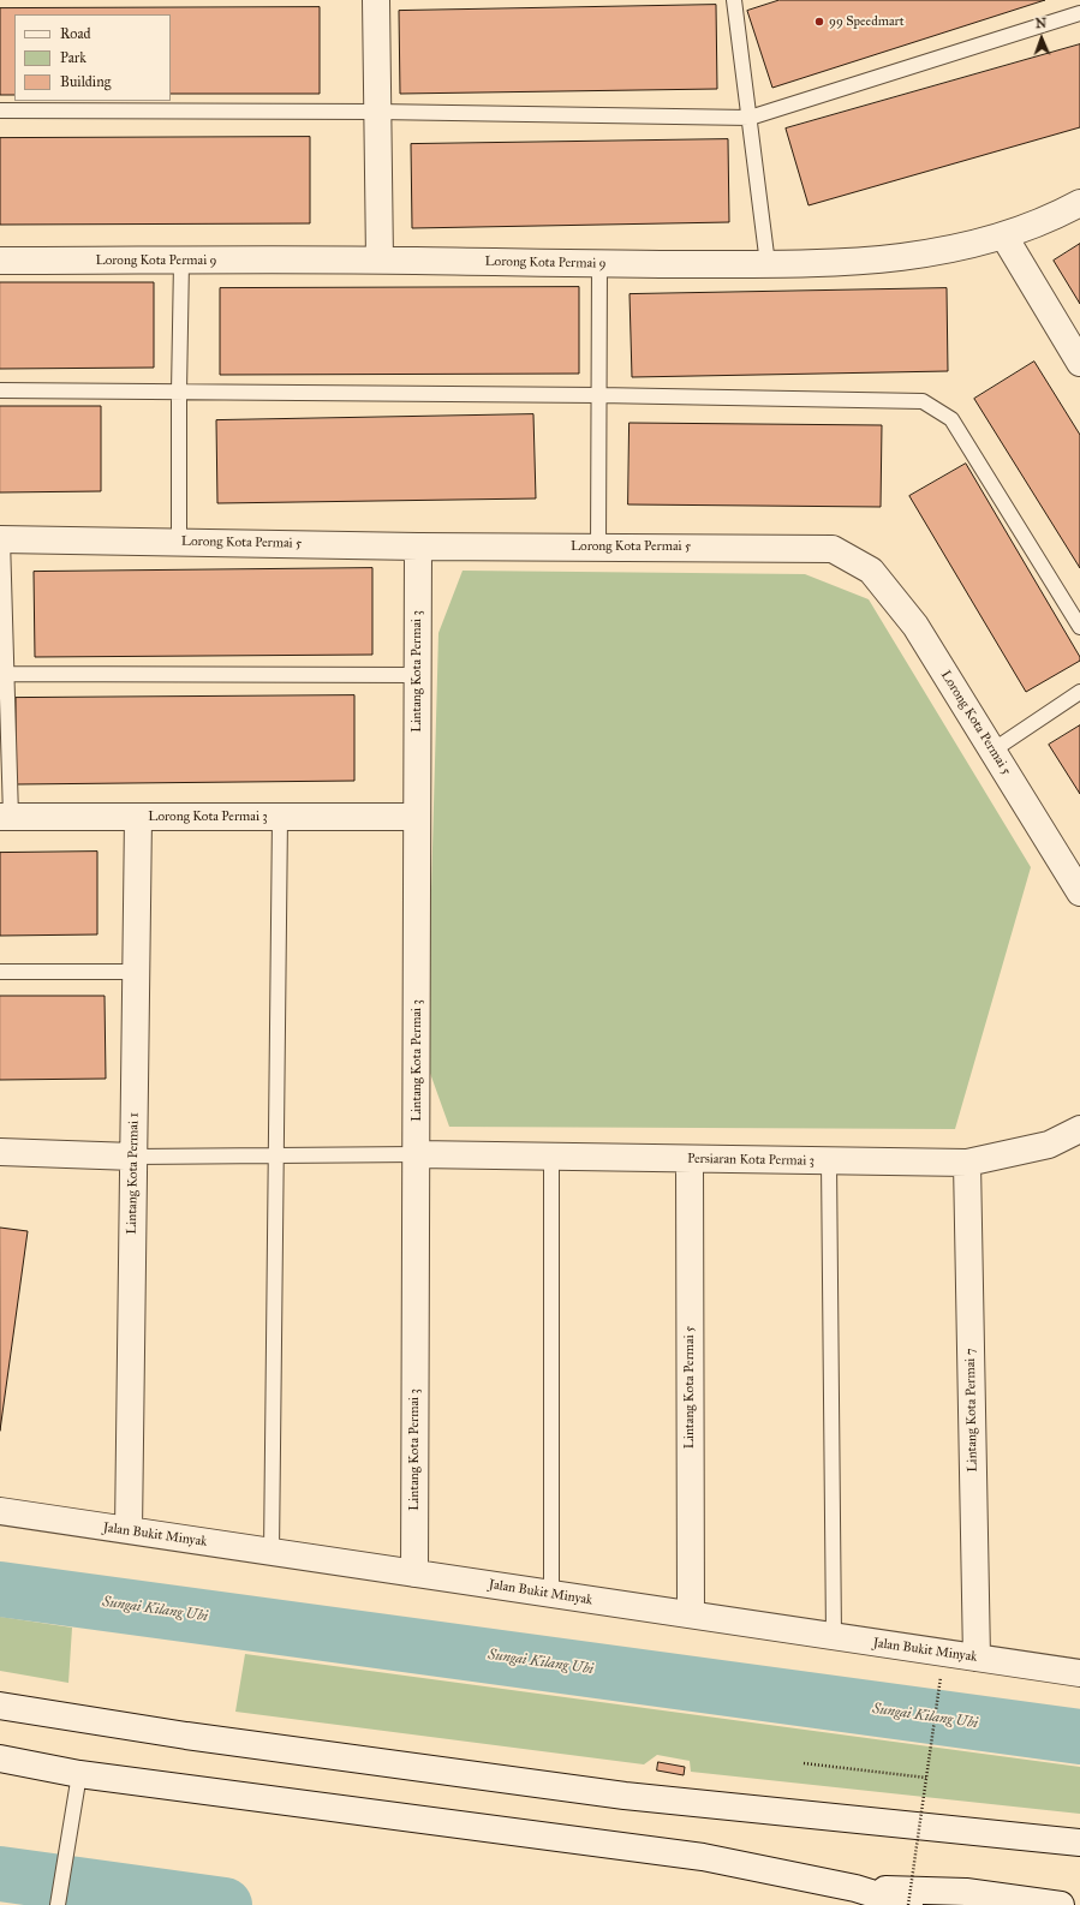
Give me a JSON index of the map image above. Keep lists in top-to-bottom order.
{
  "streets": {
    "street": [
      "Lorong Kota Permai 9",
      "Lorong Kota Permai 5",
      "Lintang Kota Permai 3",
      "Lorong Kota Permai 3",
      "Persiaran Kota Permai 3",
      "Lintang Kota Permai 1",
      "Lintang Kota Permai 5",
      "Lintang Kota Permai 7",
      "Jalan Bukit Minyak"
    ]
  },
  "crossings": [
    ["Lorong Kota Permai 5", "Lintang Kota Permai 3"],
    ["Lintang Kota Permai 3", "Lorong Kota Permai 3"],
    ["Lintang Kota Permai 3", "Persiaran Kota Permai 3"],
    ["Lintang Kota Permai 3", "Jalan Bukit Minyak"],
    ["Lorong Kota Permai 3", "Lintang Kota Permai 1"],
    ["Persiaran Kota Permai 3", "Lintang Kota Permai 5"],
    ["Persiaran Kota Permai 3", "Lintang Kota Permai 7"],
    ["Lintang Kota Permai 1", "Jalan Bukit Minyak"],
    ["Lintang Kota Permai 5", "Jalan Bukit Minyak"],
    ["Lintang Kota Permai 7", "Jalan Bukit Minyak"]
  ],
  "water": ["Sungai Kilang Ubi"],
  "places": ["99 Speedmart"],
  "legend": ["Road", "Park", "Building"],
  "north": "top"
}
